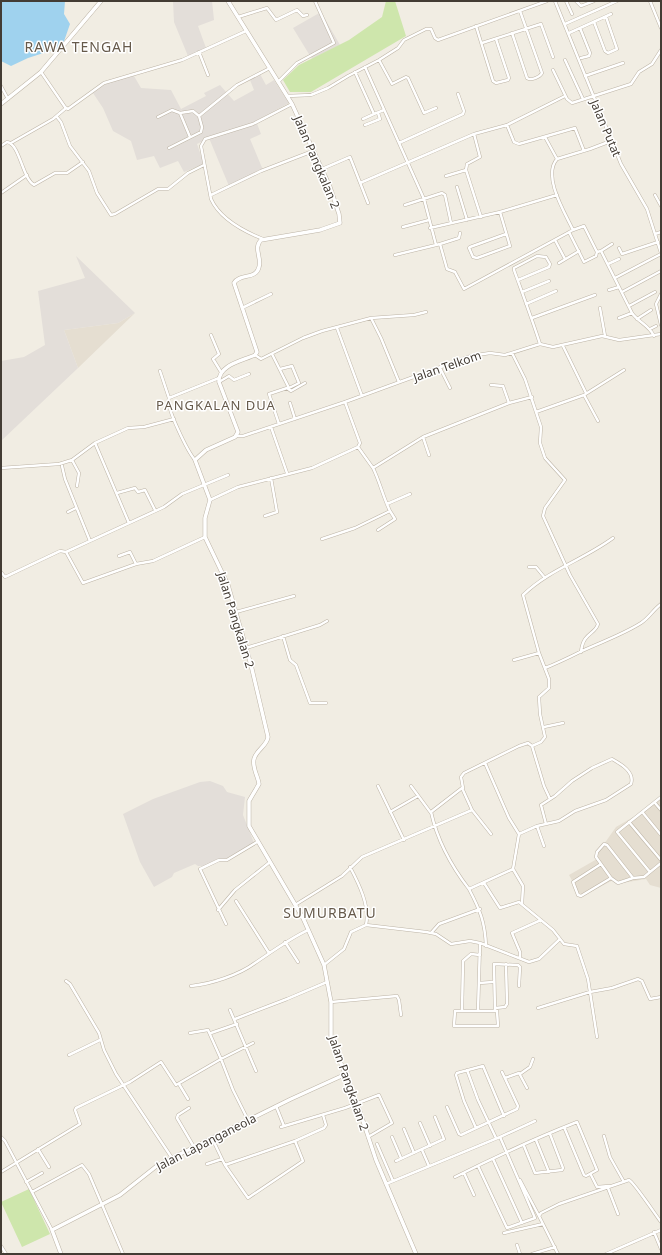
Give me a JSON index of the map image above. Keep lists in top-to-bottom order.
{
  "streets": {
    "street": [
      "Jalan Putat",
      "Jalan Pangkalan 2",
      "Jalan Telkom",
      "Jalan Lapanganeola"
    ]
  },
  "crossings": [
    ["Jalan Pangkalan 2", "Jalan Lapanganeola"]
  ],
  "districts": ["RAWA TENGAH", "PANGKALAN DUA", "SUMURBATU"]
}
